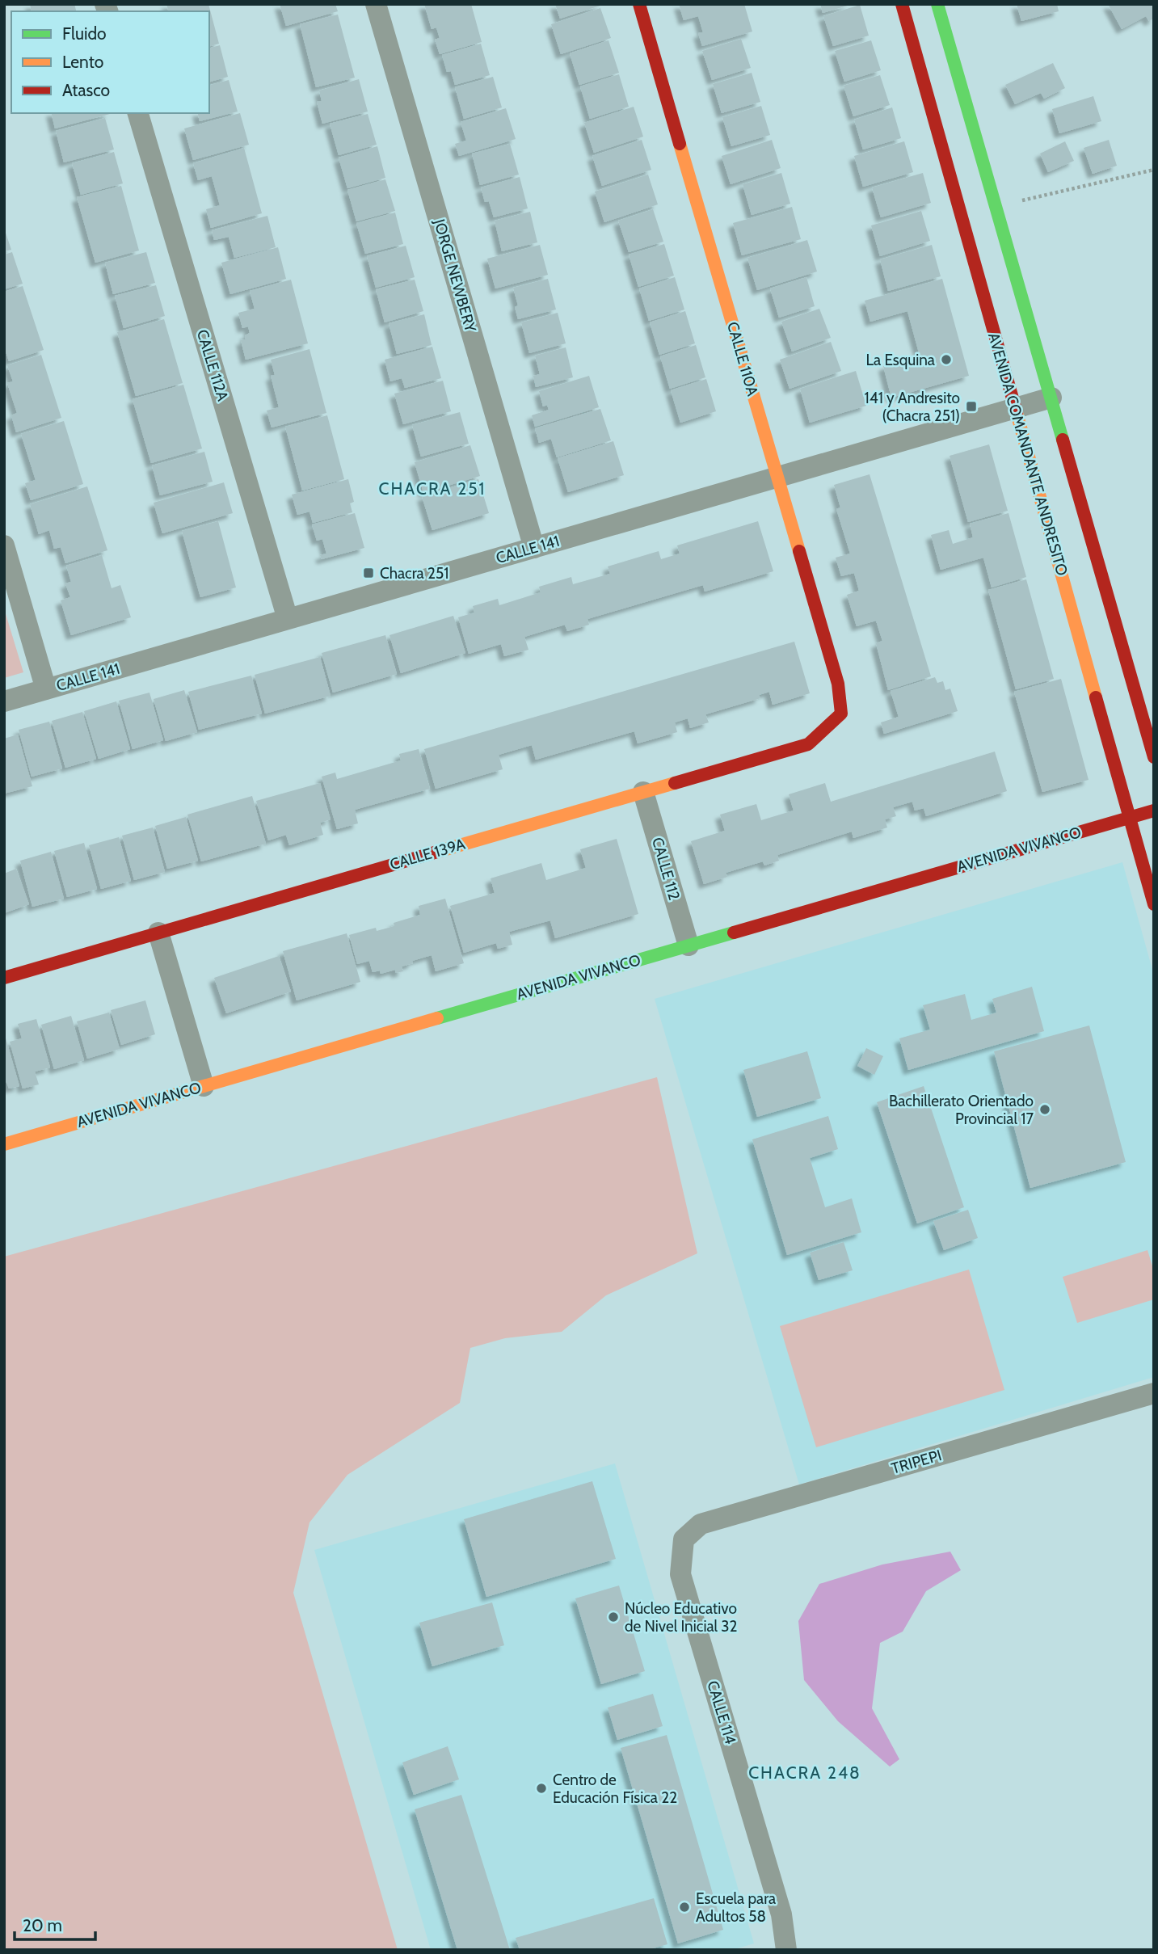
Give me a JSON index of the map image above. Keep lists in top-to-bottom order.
{
  "streets": {
    "street": [
      "JORGE NEWBERY",
      "CALLE 110A",
      "CALLE 112A",
      "AVENIDA COMANDANTE ANDRESITO",
      "CALLE 141",
      "AVENIDA VIVANCO",
      "CALLE 139A",
      "CALLE 112",
      "TRIPEPI",
      "CALLE 114"
    ]
  },
  "crossings": [
    ["JORGE NEWBERY", "CALLE 141"],
    ["CALLE 110A", "CALLE 141"],
    ["CALLE 110A", "CALLE 139A"],
    ["CALLE 112A", "CALLE 141"],
    ["AVENIDA COMANDANTE ANDRESITO", "CALLE 141"],
    ["AVENIDA COMANDANTE ANDRESITO", "AVENIDA VIVANCO"],
    ["AVENIDA VIVANCO", "CALLE 112"],
    ["CALLE 139A", "CALLE 112"],
    ["TRIPEPI", "CALLE 114"]
  ],
  "districts": ["CHACRA 251", "CHACRA 248"],
  "places": {
    "other": [
      "La Esquina",
      "Bachillerato Orientado Provincial 17",
      "Núcleo Educativo de Nivel Inicial 32",
      "Centro de Educación Física 22",
      "Escuela para Adultos 58"
    ],
    "transit": ["141 y Andresito (Chacra 251)", "Chacra 251"]
  },
  "legend": ["Fluido", "Lento", "Atasco"],
  "scale_bar": "20 m"
}
